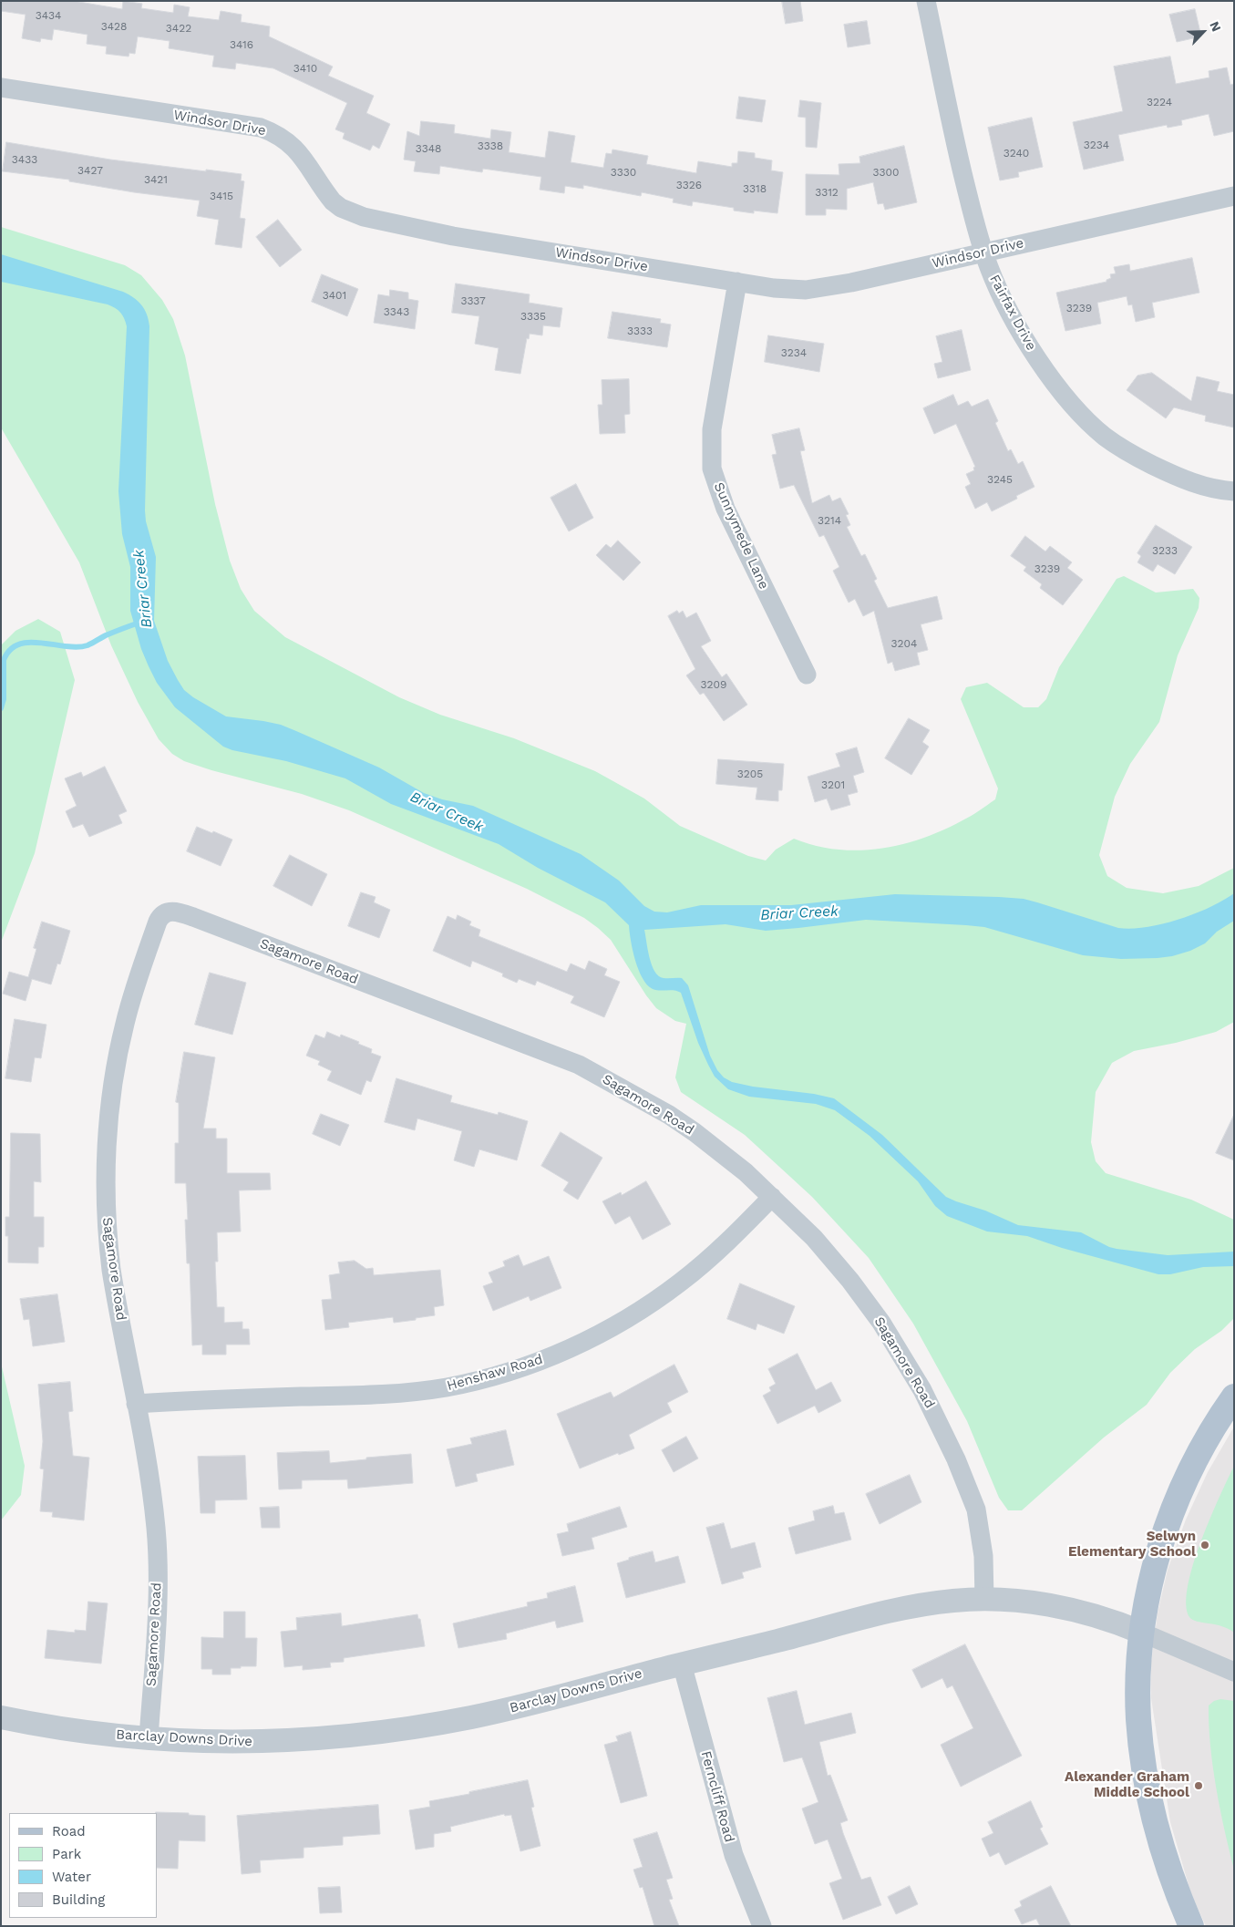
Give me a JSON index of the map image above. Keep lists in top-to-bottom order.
{
  "streets": {
    "street": [
      "Windsor Drive",
      "Fairfax Drive",
      "Sunnymede Lane",
      "Sagamore Road",
      "Henshaw Road",
      "Barclay Downs Drive",
      "Ferncliff Road"
    ]
  },
  "crossings": [
    ["Windsor Drive", "Fairfax Drive"],
    ["Windsor Drive", "Sunnymede Lane"],
    ["Sagamore Road", "Henshaw Road"],
    ["Sagamore Road", "Barclay Downs Drive"],
    ["Barclay Downs Drive", "Ferncliff Road"]
  ],
  "water": ["Briar Creek"],
  "places": ["Selwyn Elementary School", "Alexander Graham Middle School"],
  "house_numbers": [
    "3434",
    "3428",
    "3422",
    "3416",
    "3410",
    "3224",
    "3234",
    "3338",
    "3348",
    "3240",
    "3433",
    "3427",
    "3330",
    "3300",
    "3421",
    "3326",
    "3318",
    "3312",
    "3415",
    "3401",
    "3337",
    "3239",
    "3343",
    "3335",
    "3333",
    "3234",
    "3245",
    "3214",
    "3233",
    "3239",
    "3204",
    "3209",
    "3205",
    "3201"
  ],
  "legend": [
    "Road",
    "Park",
    "Water",
    "Building"
  ],
  "north": "top right"
}
